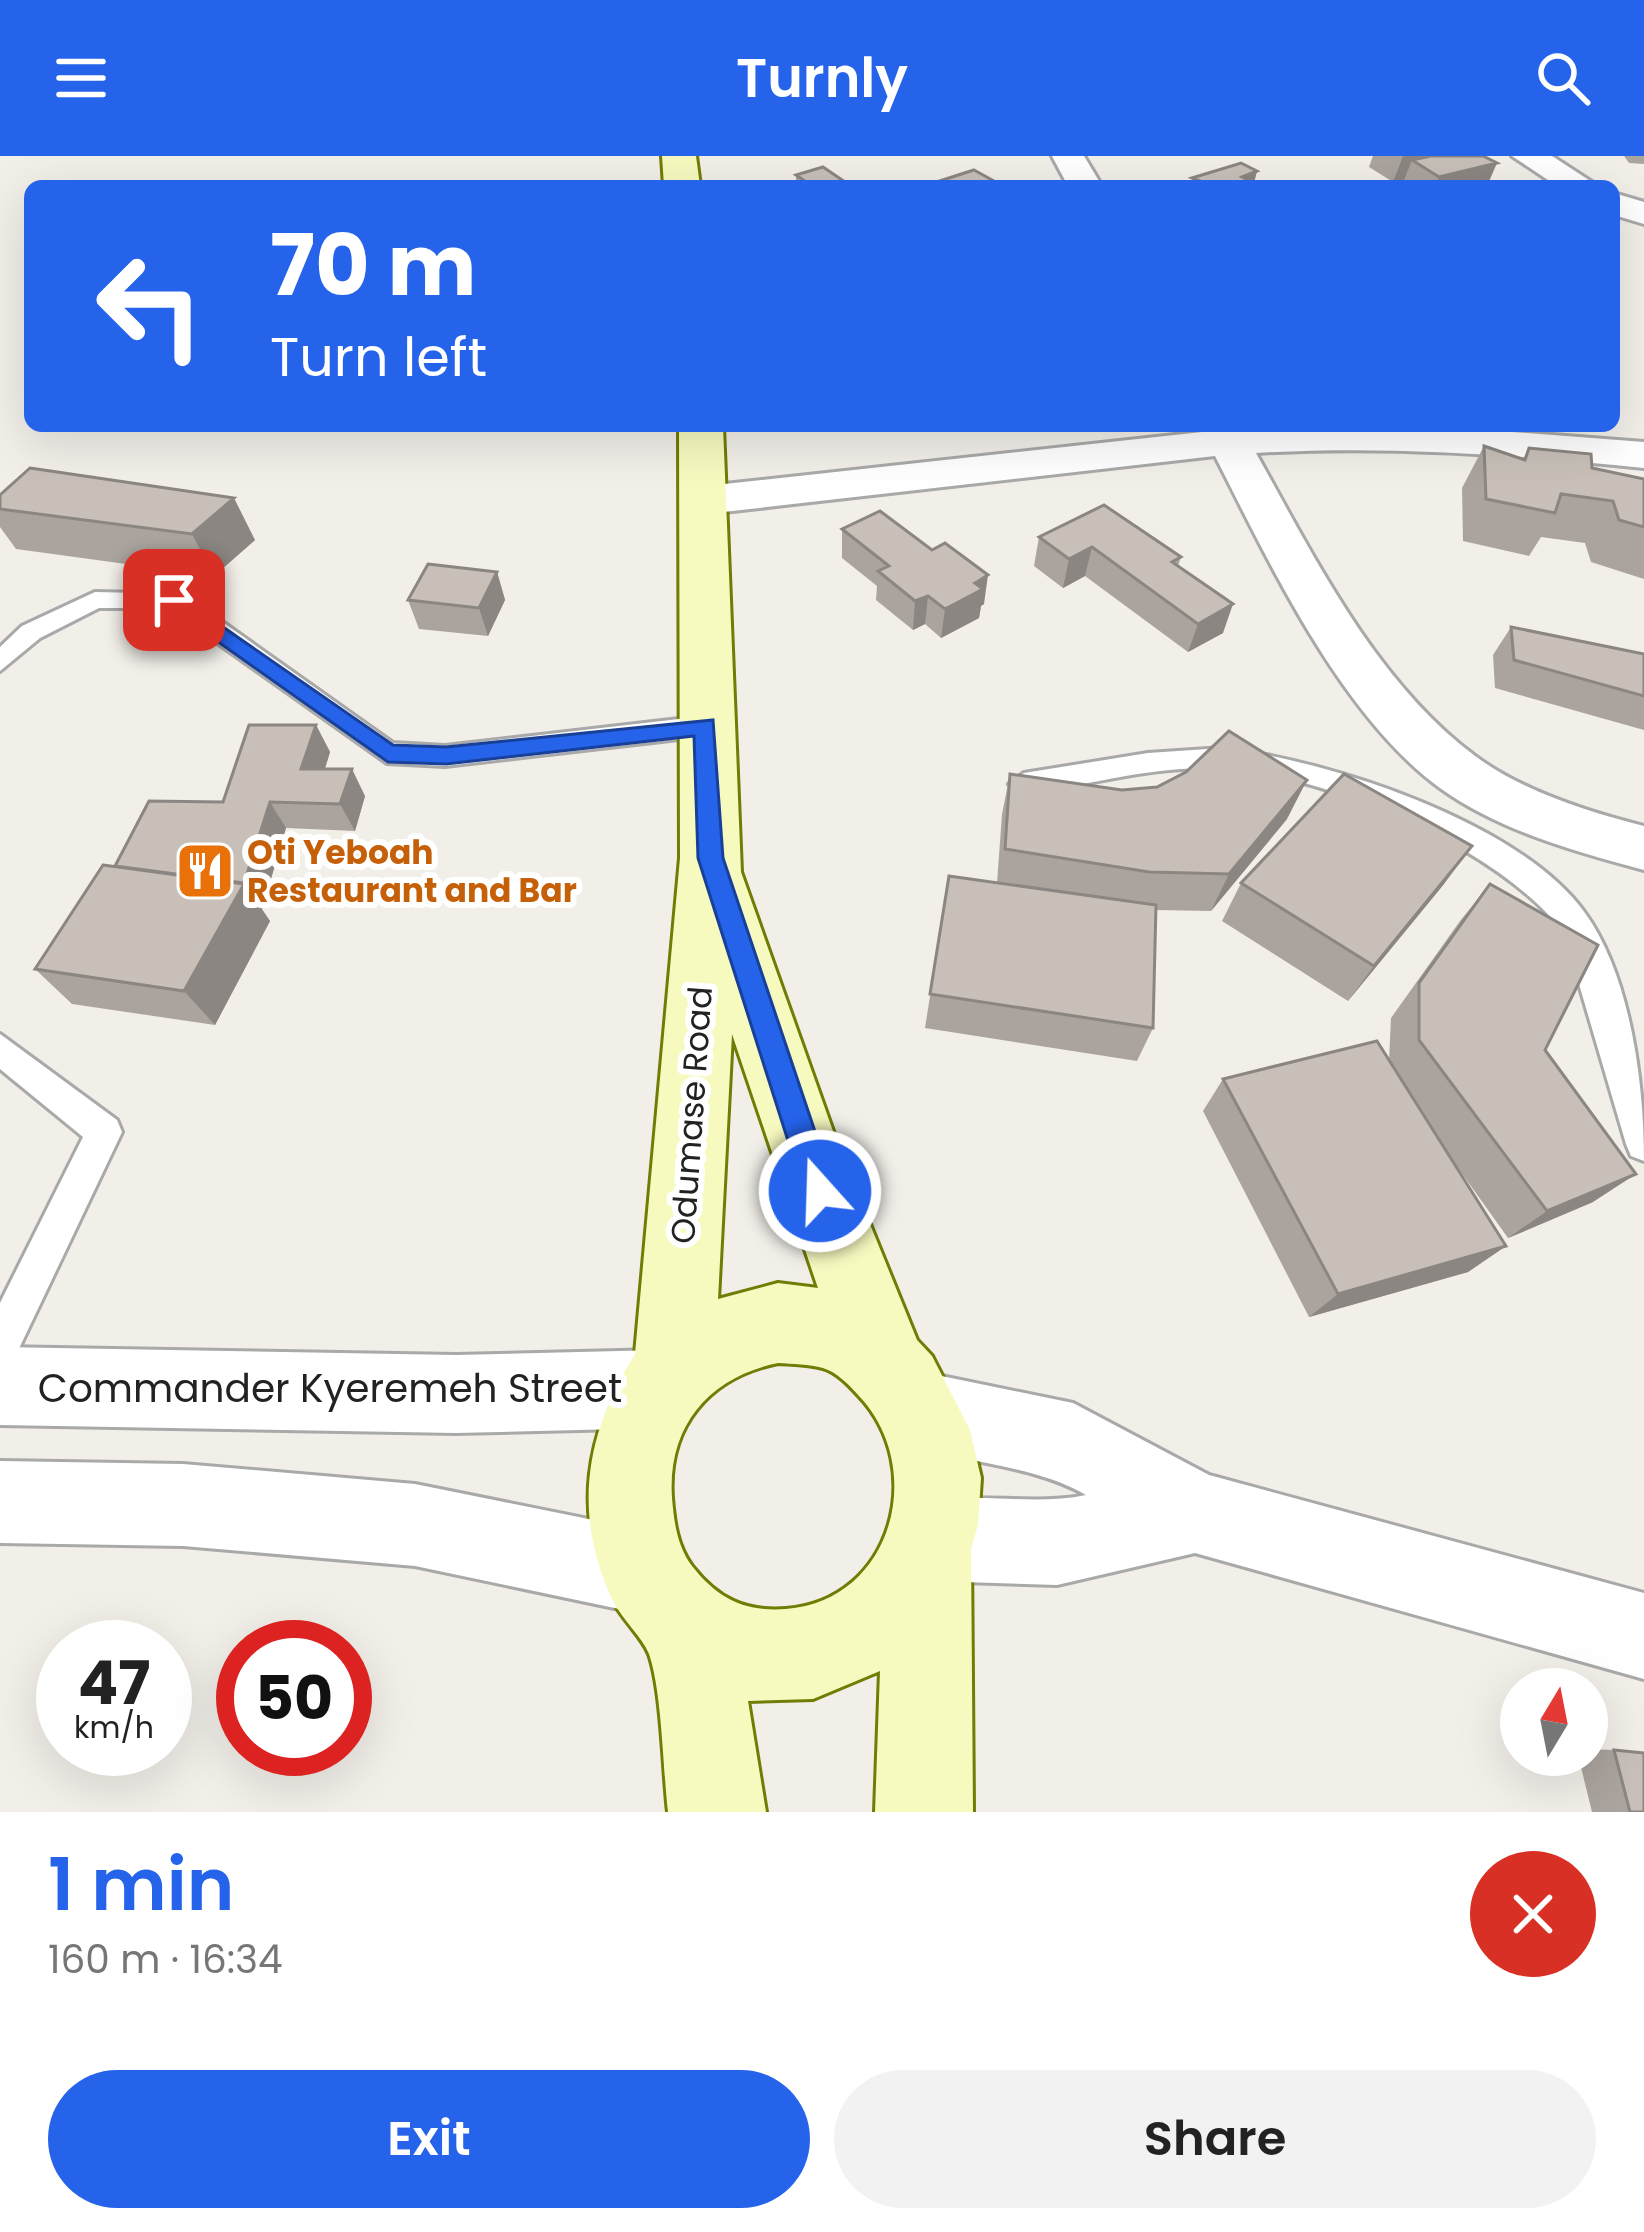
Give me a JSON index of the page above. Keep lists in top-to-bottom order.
{
  "streets": {
    "main road": ["Odumase Road"],
    "street": ["Commander Kyeremeh Street"]
  },
  "crossings": [
    ["Odumase Road", "Commander Kyeremeh Street"]
  ],
  "places": {
    "restaurant": ["Oti Yeboah Restaurant and Bar"]
  },
  "north": "top",
  "page": {
    "header": "Turnly",
    "turn": ["70 m", "Turn left"],
    "speed": "47 km/h",
    "limit": "50",
    "heading": ["1 min", "160 m · 16:34"],
    "buttons": ["Exit", "Share"]
  }
}
